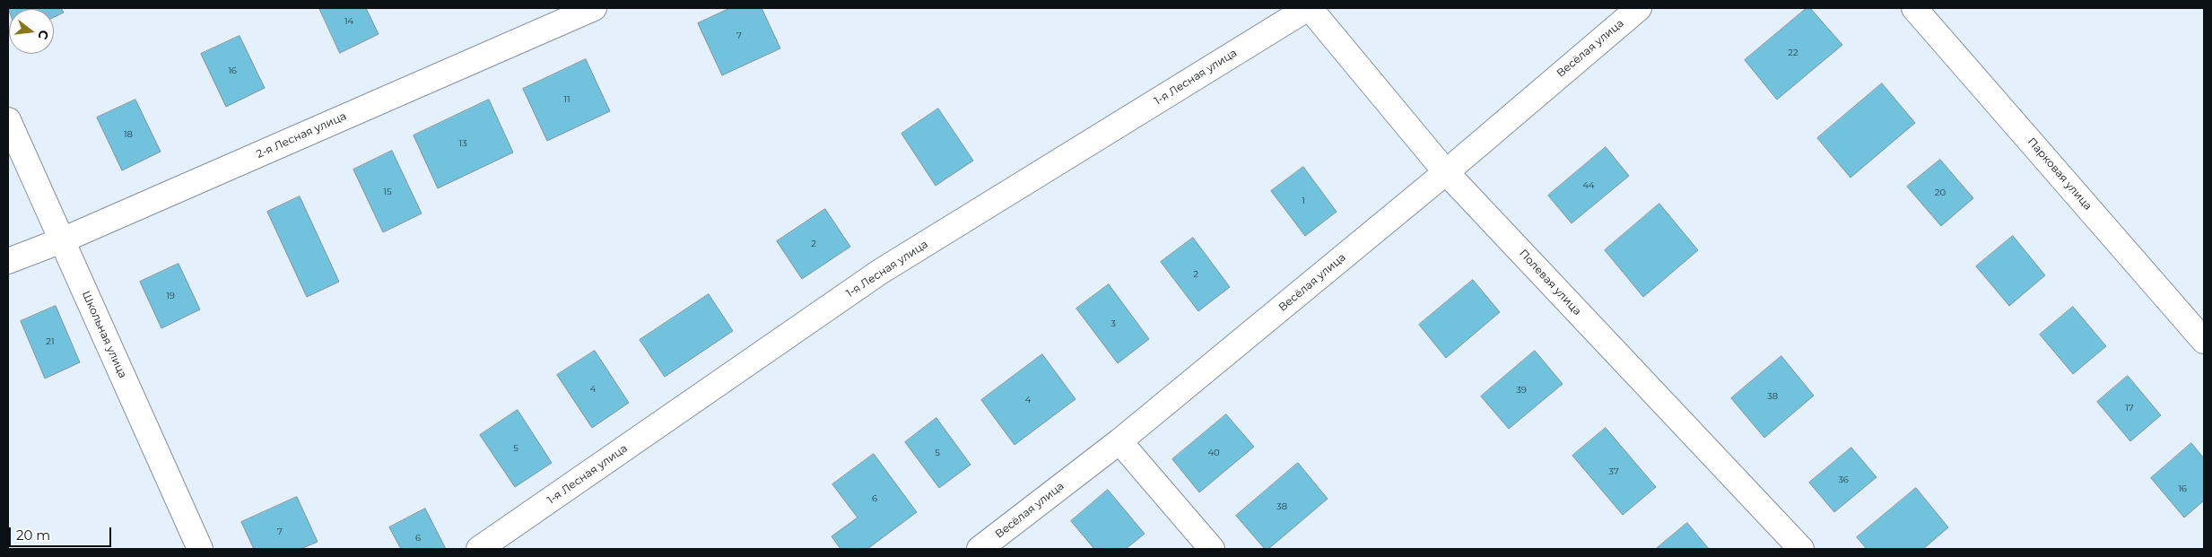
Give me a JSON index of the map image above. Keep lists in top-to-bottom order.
{
  "streets": {
    "street": [
      "Весёлая улица",
      "1-я Лесная улица",
      "2-я Лесная улица",
      "Парковая улица",
      "Полевая улица",
      "Школьная улица"
    ]
  },
  "crossings": [
    ["Весёлая улица", "Полевая улица"],
    ["1-я Лесная улица", "Полевая улица"],
    ["2-я Лесная улица", "Школьная улица"]
  ],
  "house_numbers": [
    "14",
    "7",
    "22",
    "16",
    "11",
    "18",
    "13",
    "44",
    "15",
    "20",
    "1",
    "2",
    "2",
    "19",
    "3",
    "21",
    "4",
    "39",
    "38",
    "4",
    "17",
    "5",
    "5",
    "40",
    "37",
    "36",
    "16",
    "6",
    "38",
    "7",
    "6"
  ],
  "scale_bar": "20 m",
  "north": "right"
}
